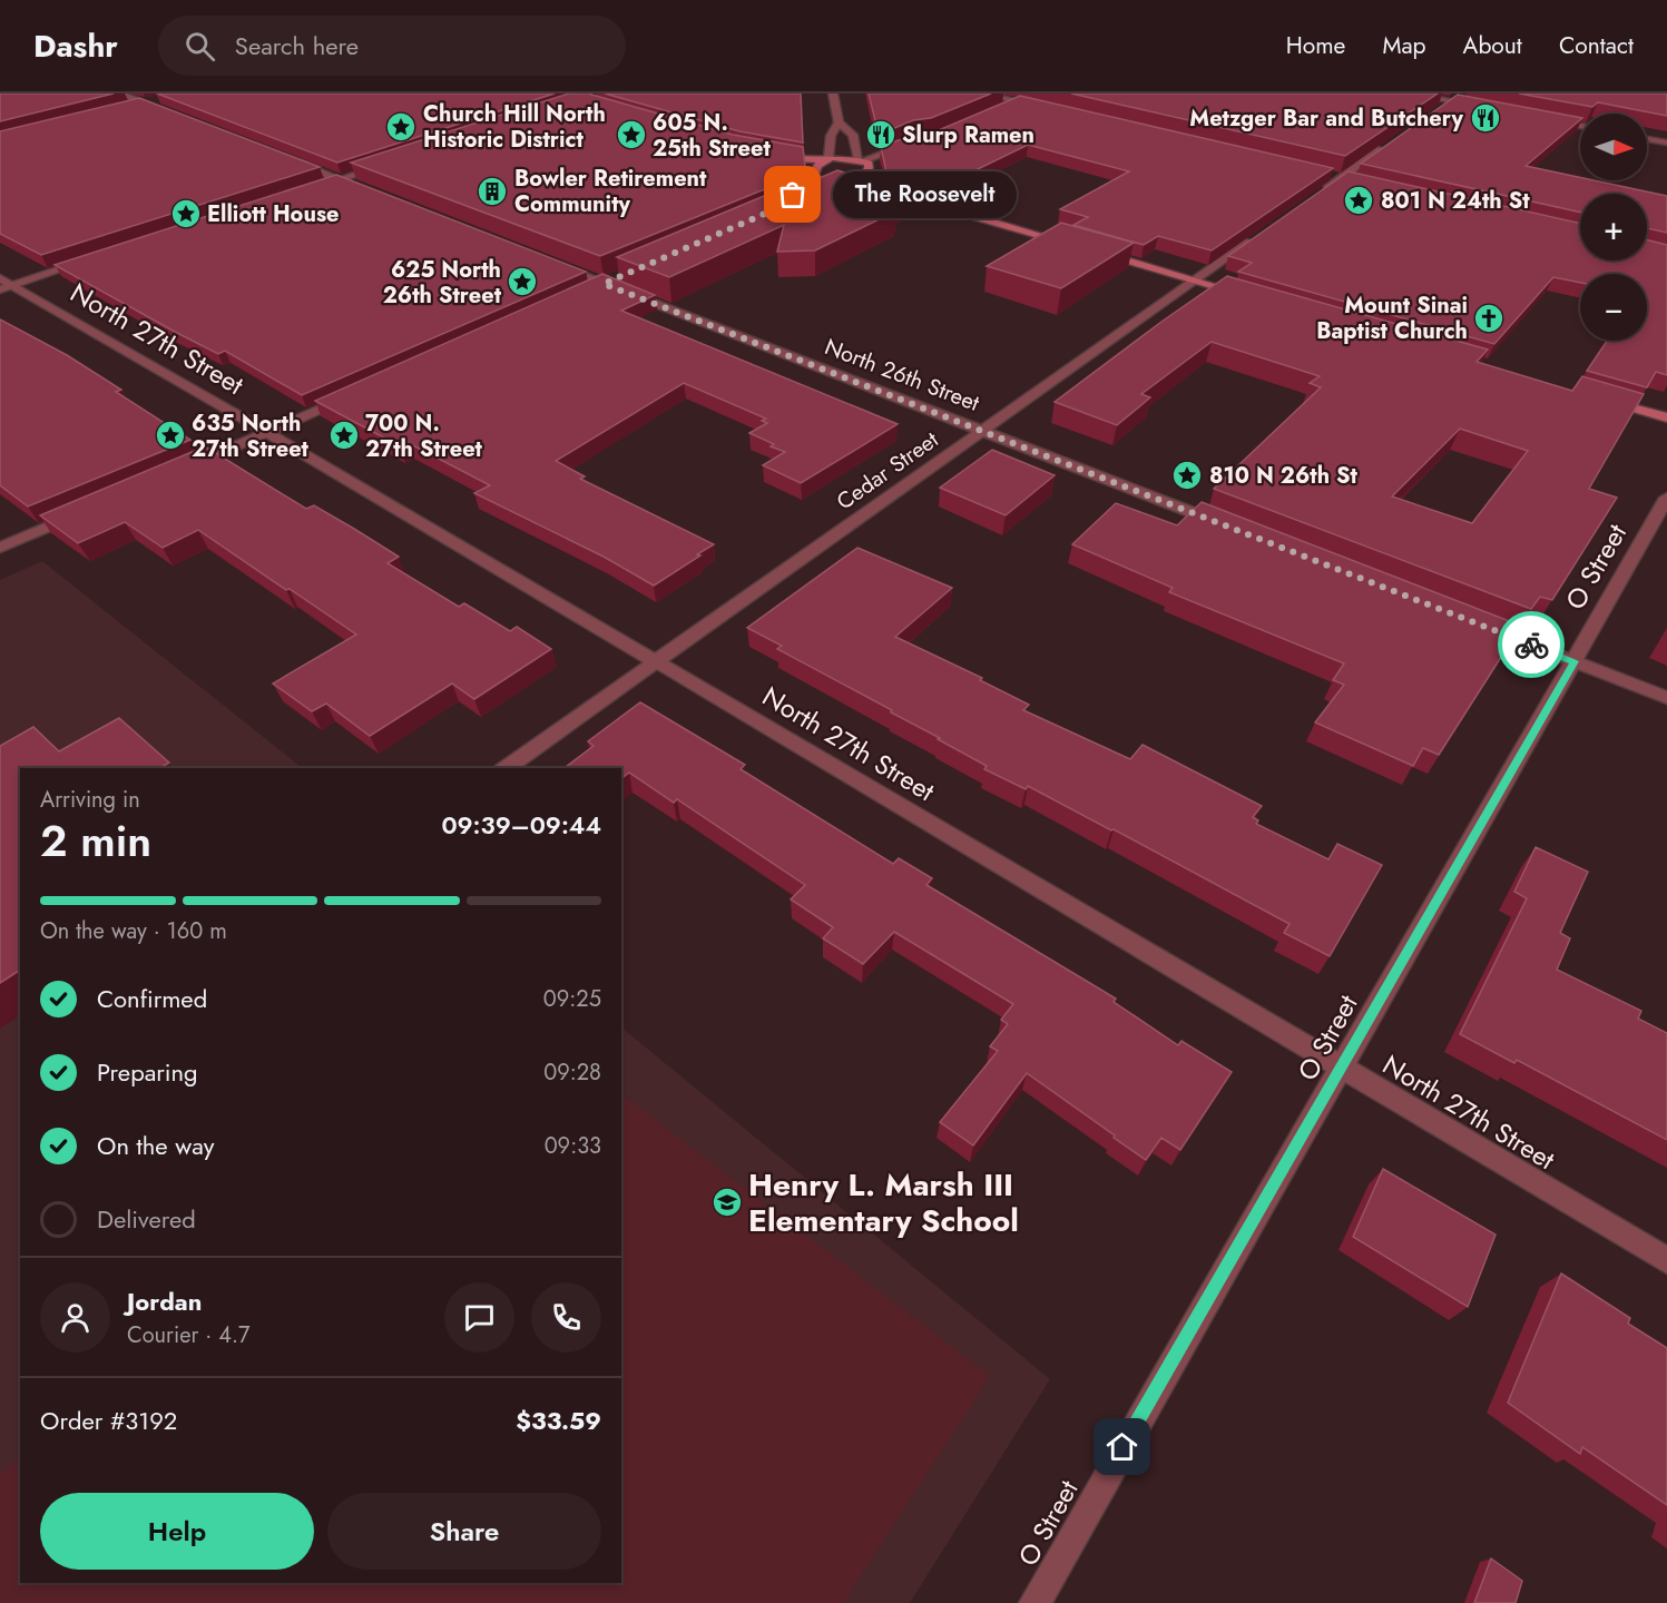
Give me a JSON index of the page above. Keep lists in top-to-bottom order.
{
  "streets": {
    "street": [
      "North 27th Street",
      "North 26th Street",
      "Cedar Street",
      "O Street"
    ]
  },
  "crossings": [
    ["North 27th Street", "Cedar Street"],
    ["North 27th Street", "O Street"],
    ["North 26th Street", "Cedar Street"]
  ],
  "places": {
    "restaurant": ["Metzger Bar and Butchery", "Slurp Ramen"],
    "place": [
      "Church Hill North Historic District",
      "605 N. 25th Street",
      "801 N 24th St",
      "Elliott House",
      "625 North 26th Street",
      "635 North 27th Street",
      "700 N. 27th Street",
      "810 N 26th St"
    ],
    "building": ["Bowler Retirement Community"],
    "other": ["The Roosevelt"],
    "church": ["Mount Sinai Baptist Church"],
    "school or university": ["Henry L. Marsh III Elementary School"]
  },
  "north": "right",
  "page": {
    "header": "Dashr",
    "search": "Search here",
    "nav": [
      "Home",
      "Map",
      "About",
      "Contact"
    ],
    "map_buttons": ["+", "−"],
    "bubble": "The Roosevelt",
    "heading": ["2 min", "Arriving in", "09:39–09:44"],
    "panel": [
      "Jordan",
      "Courier · 4.7",
      "Order #3192",
      "$33.59"
    ],
    "bar": "On the way · 160 m",
    "list": [
      ["Confirmed", "09:25"],
      ["Preparing", "09:28"],
      ["On the way", "09:33"],
      "Delivered"
    ],
    "buttons": ["Help", "Share"]
  }
}
